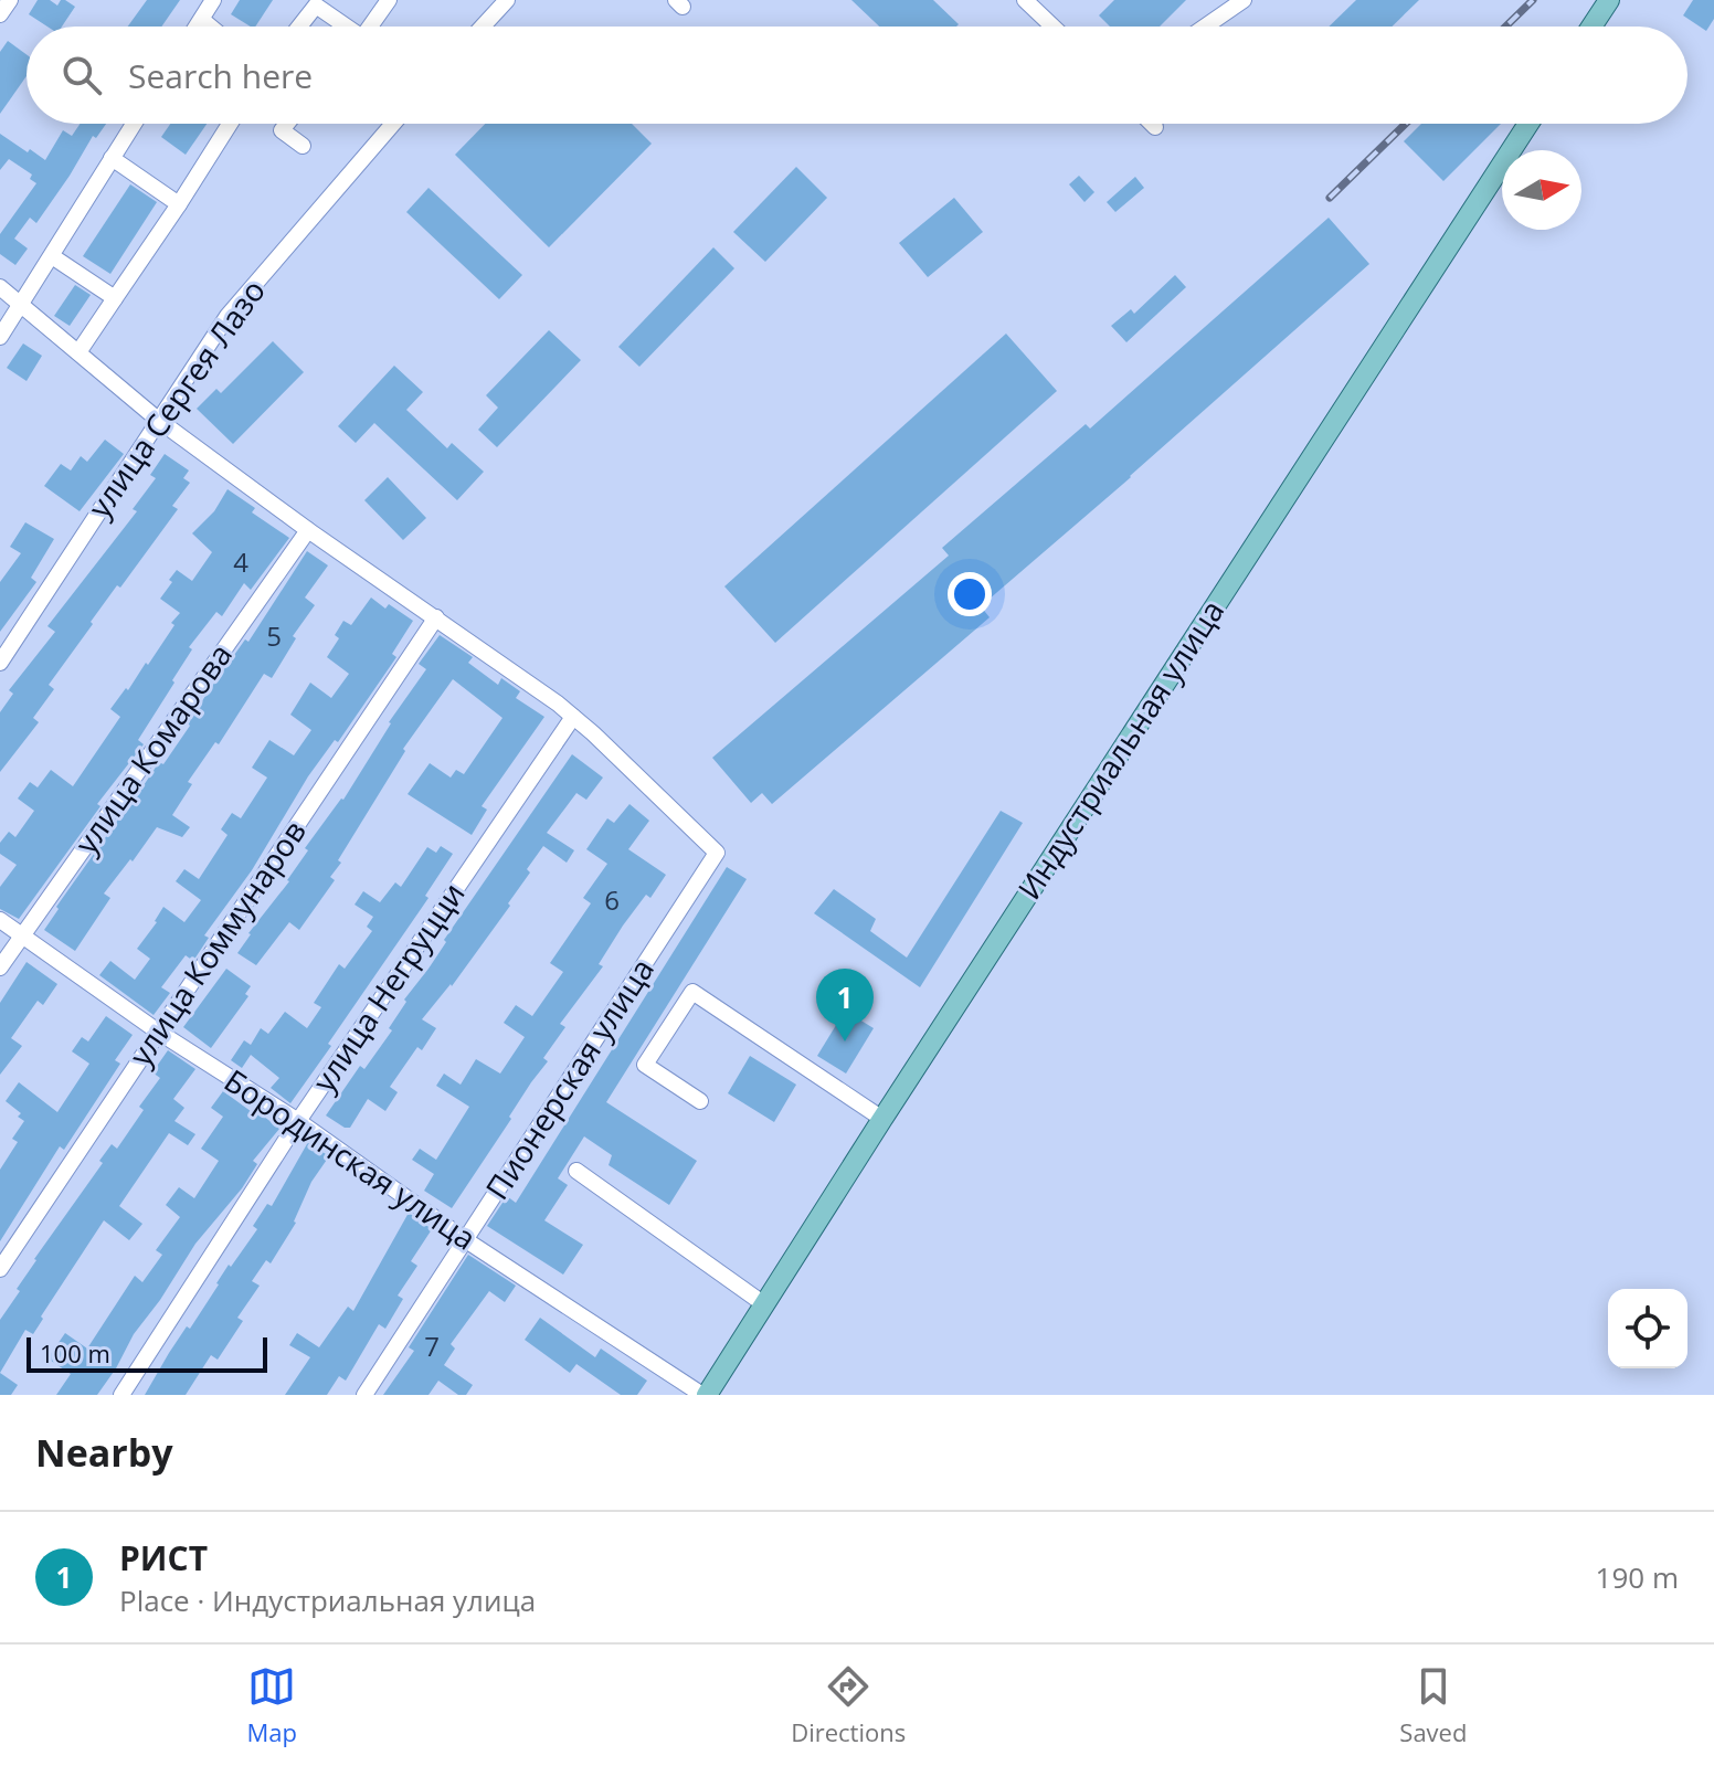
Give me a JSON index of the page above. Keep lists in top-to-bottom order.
{
  "streets": {
    "main road": ["Индустриальная улица"],
    "street": [
      "улица Сергея Лазо",
      "улица Комарова",
      "улица Коммунаров",
      "улица Негруцци",
      "Пионерская улица",
      "Бородинская улица"
    ]
  },
  "crossings": [
    ["улица Комарова", "Бородинская улица"],
    ["Индустриальная улица", "Бородинская улица"],
    ["улица Коммунаров", "Бородинская улица"],
    ["улица Негруцци", "Пионерская улица"],
    ["улица Негруцци", "Бородинская улица"],
    ["Пионерская улица", "Бородинская улица"]
  ],
  "house_numbers": [
    "4",
    "5",
    "6",
    "7"
  ],
  "scale_bar": "100 m",
  "north": "right",
  "page": {
    "search": "Search here",
    "pins": "1",
    "scale": "100 m",
    "heading": "Nearby",
    "list": [
      {
        "mark": "1",
        "name": "РИСТ",
        "note": "Place · Индустриальная улица",
        "value": "190 m"
      }
    ],
    "nav": ["Map", "Directions", "Saved"]
  }
}
